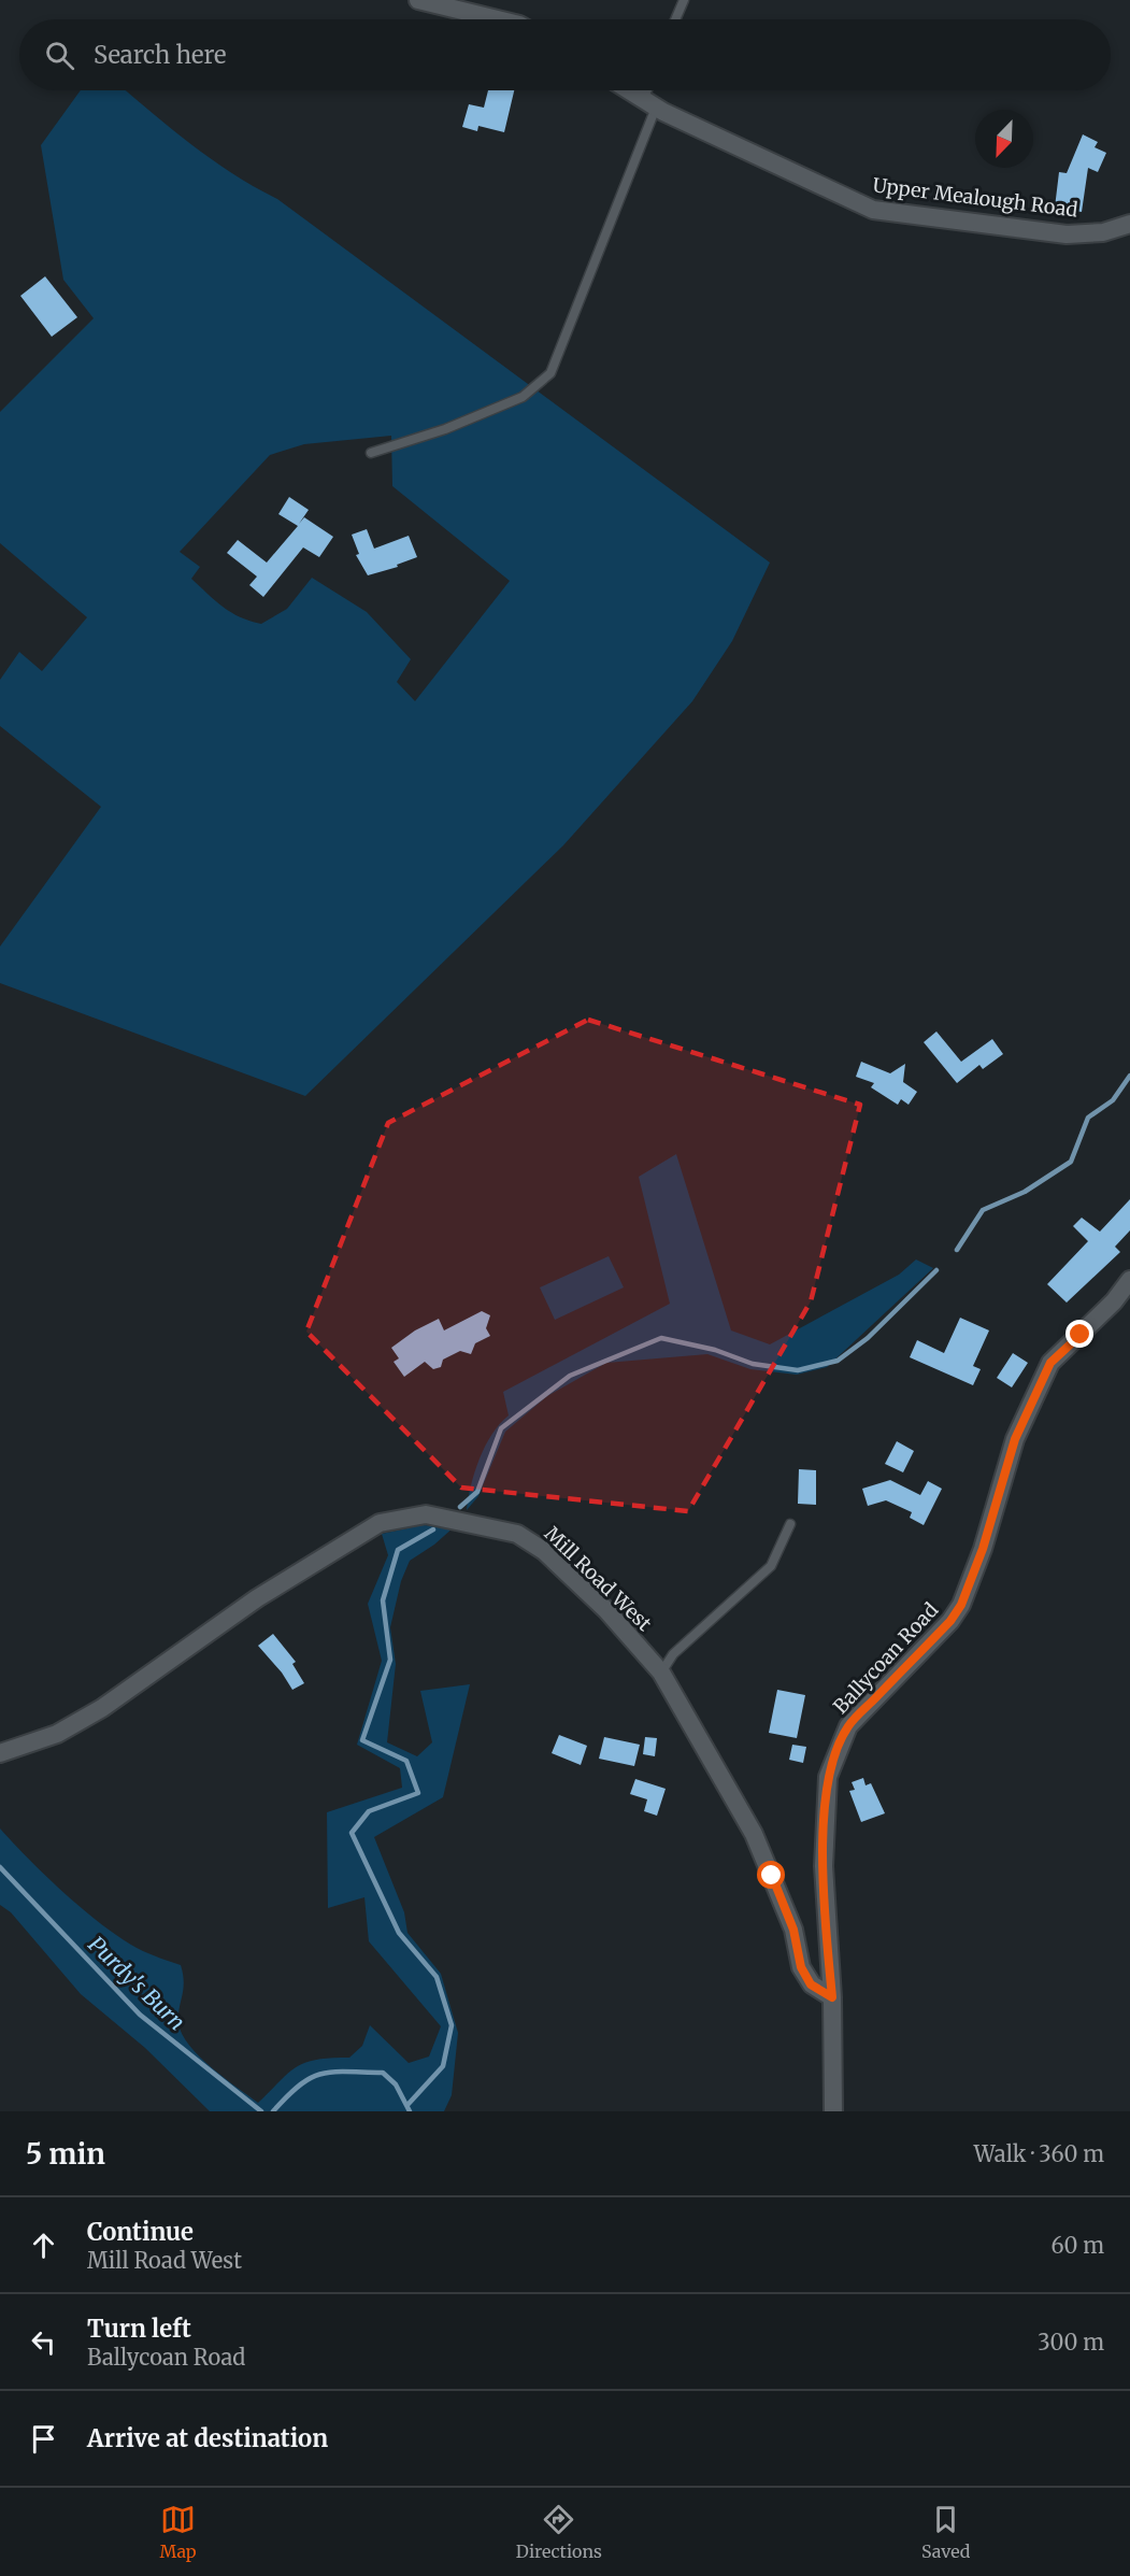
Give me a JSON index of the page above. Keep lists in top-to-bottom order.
{
  "streets": {
    "street": ["Upper Mealough Road", "Mill Road West", "Ballycoan Road"]
  },
  "crossings": [
    ["Mill Road West", "Ballycoan Road"]
  ],
  "water": ["Purdy's Burn"],
  "north": "bottom left",
  "page": {
    "search": "Search here",
    "heading": ["5 min", "Walk · 360 m"],
    "list": [
      ["Continue", "Mill Road West", "60 m"],
      ["Turn left", "Ballycoan Road", "300 m"],
      "Arrive at destination"
    ],
    "nav": ["Map", "Directions", "Saved"]
  }
}
